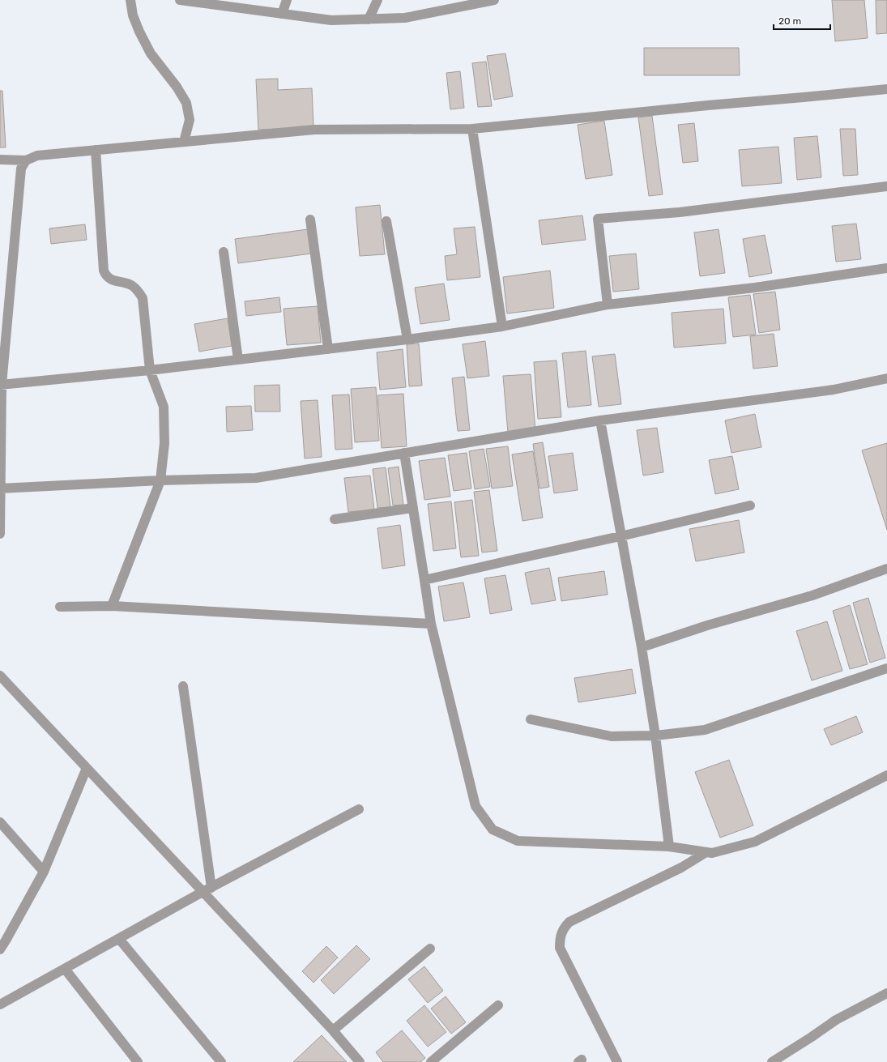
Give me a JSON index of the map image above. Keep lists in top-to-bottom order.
{
  "scale_bar": "20 m"
}
